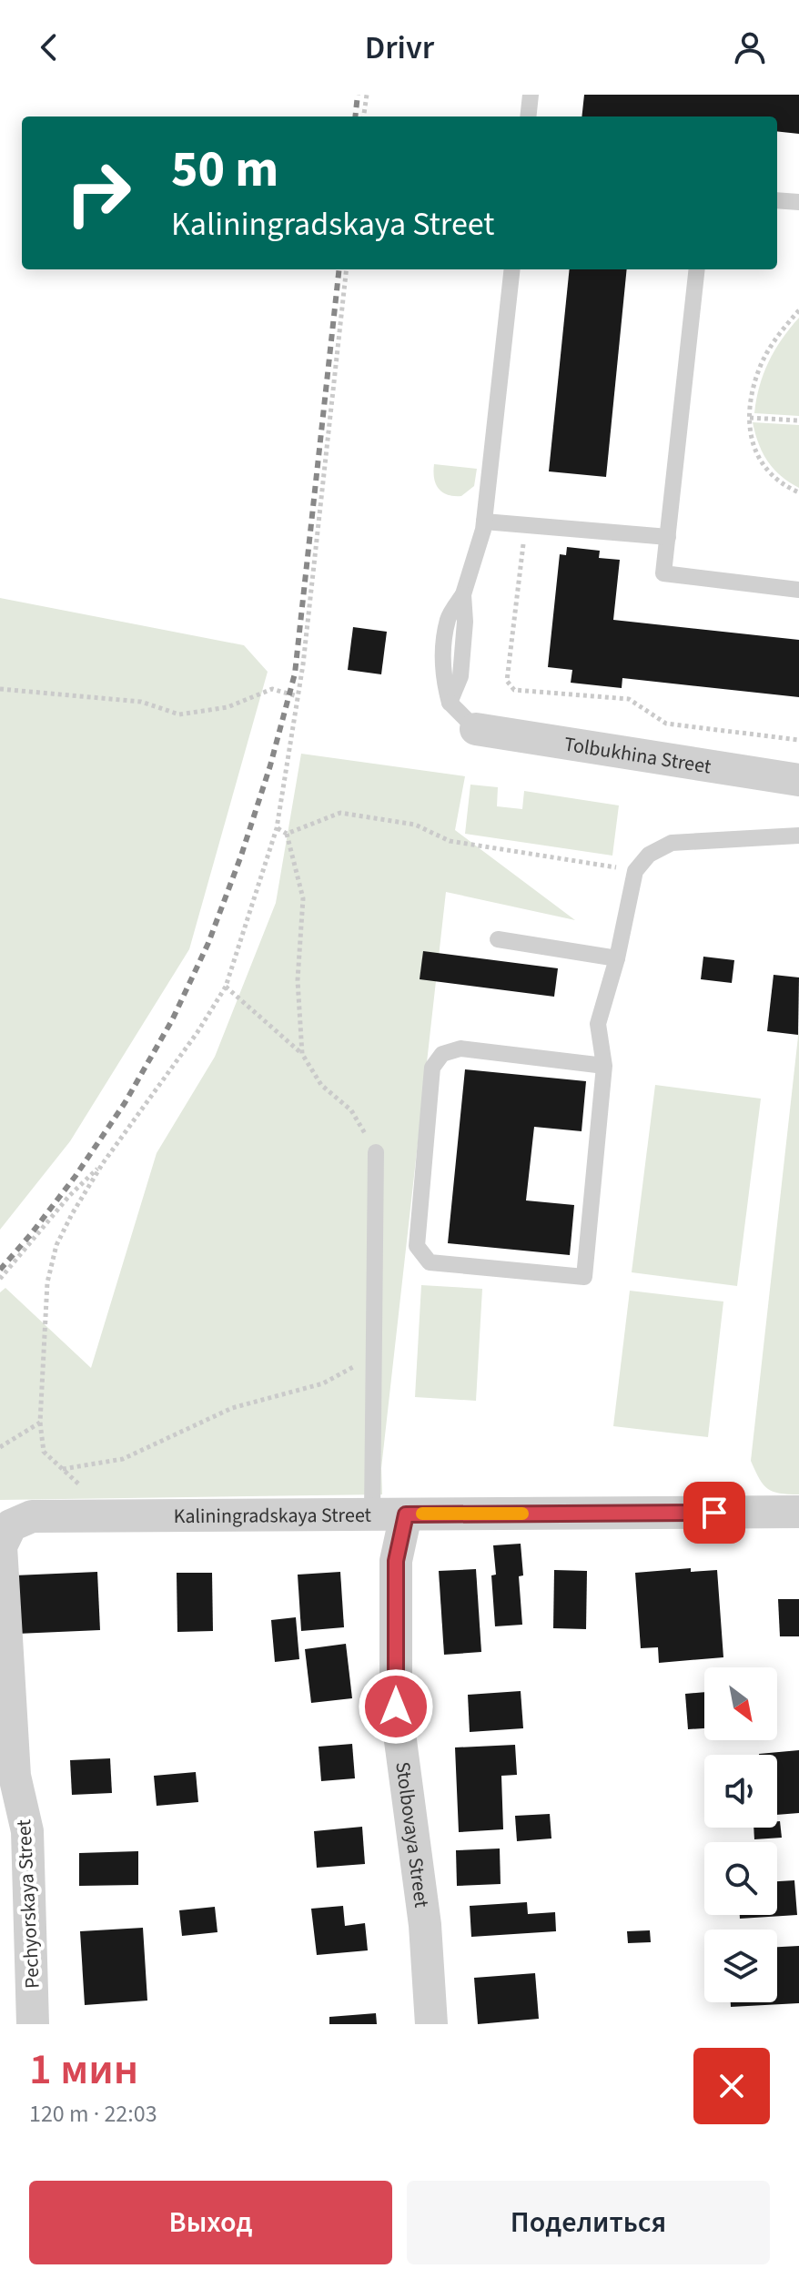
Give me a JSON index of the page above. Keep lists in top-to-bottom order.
{
  "streets": {
    "street": [
      "Tolbukhina Street",
      "Kaliningradskaya Street",
      "Stolbovaya Street",
      "Pechyorskaya Street"
    ]
  },
  "crossings": [
    ["Kaliningradskaya Street", "Stolbovaya Street"],
    ["Kaliningradskaya Street", "Pechyorskaya Street"]
  ],
  "north": "bottom right",
  "page": {
    "header": "Drivr",
    "turn": ["50 m", "Kaliningradskaya Street"],
    "heading": ["1 мин", "120 m · 22:03"],
    "buttons": ["Выход", "Поделиться"]
  }
}
